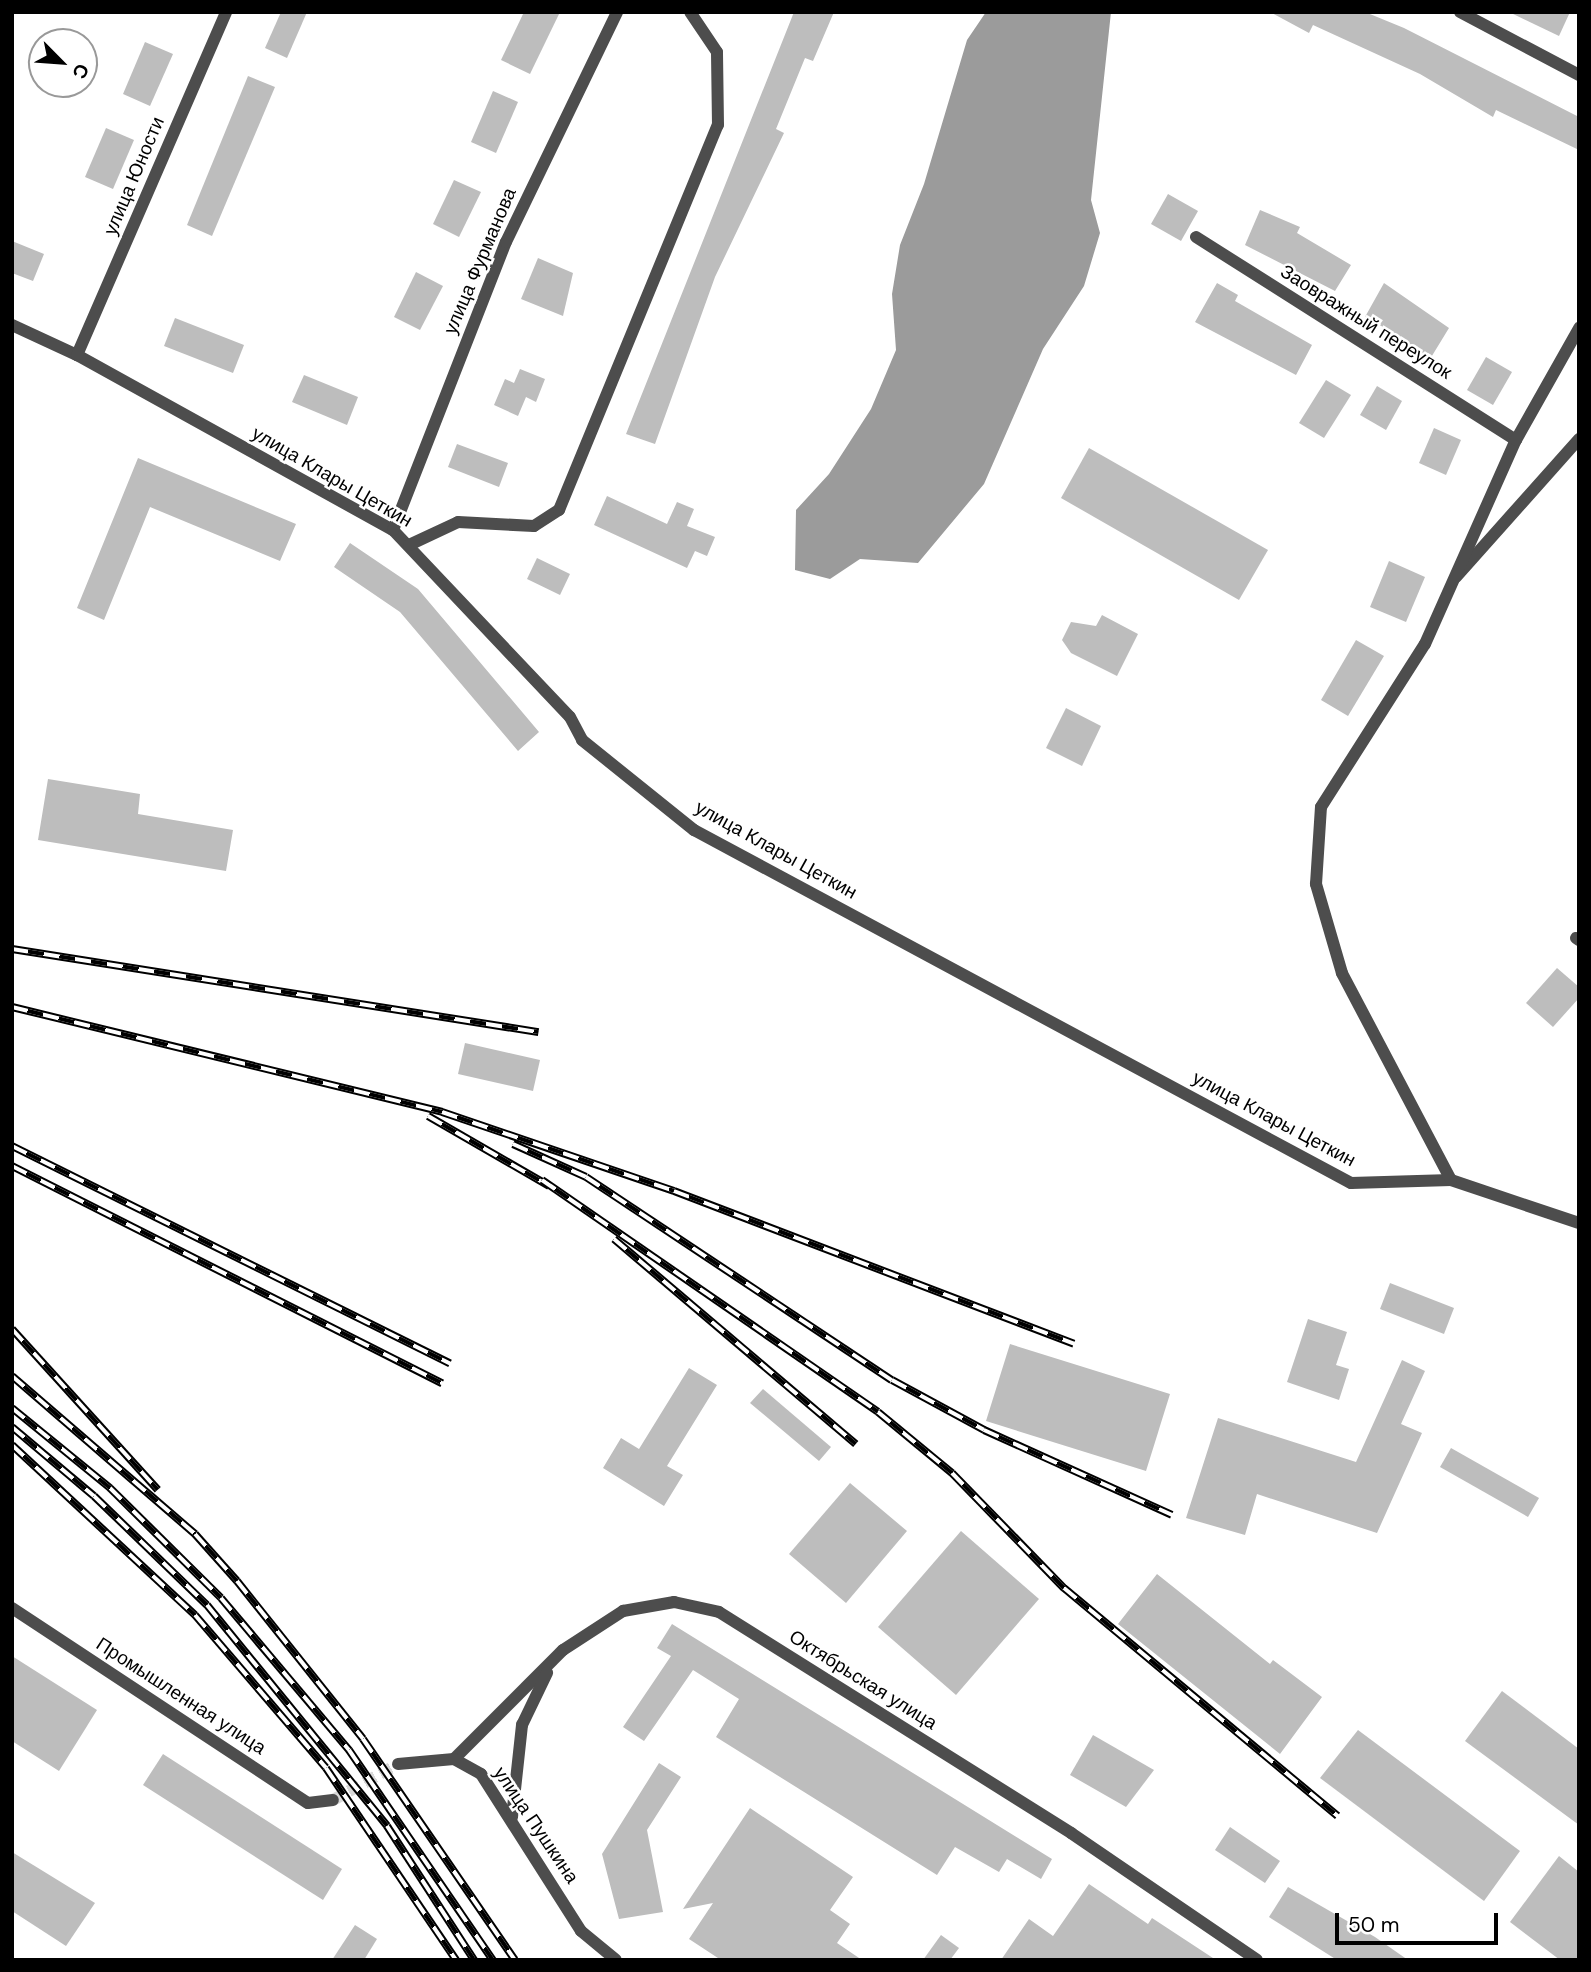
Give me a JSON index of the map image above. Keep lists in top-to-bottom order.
{
  "streets": {
    "street": [
      "улица Юности",
      "улица Фурманова",
      "Заовражный переулок",
      "улица Клары Цеткин",
      "Октябрьская улица",
      "Промышленная улица",
      "улица Пушкина"
    ]
  },
  "crossings": [
    ["улица Юности", "улица Клары Цеткин"],
    ["улица Фурманова", "улица Клары Цеткин"],
    ["Октябрьская улица", "улица Пушкина"]
  ],
  "scale_bar": "50 m",
  "north": "bottom right"
}
